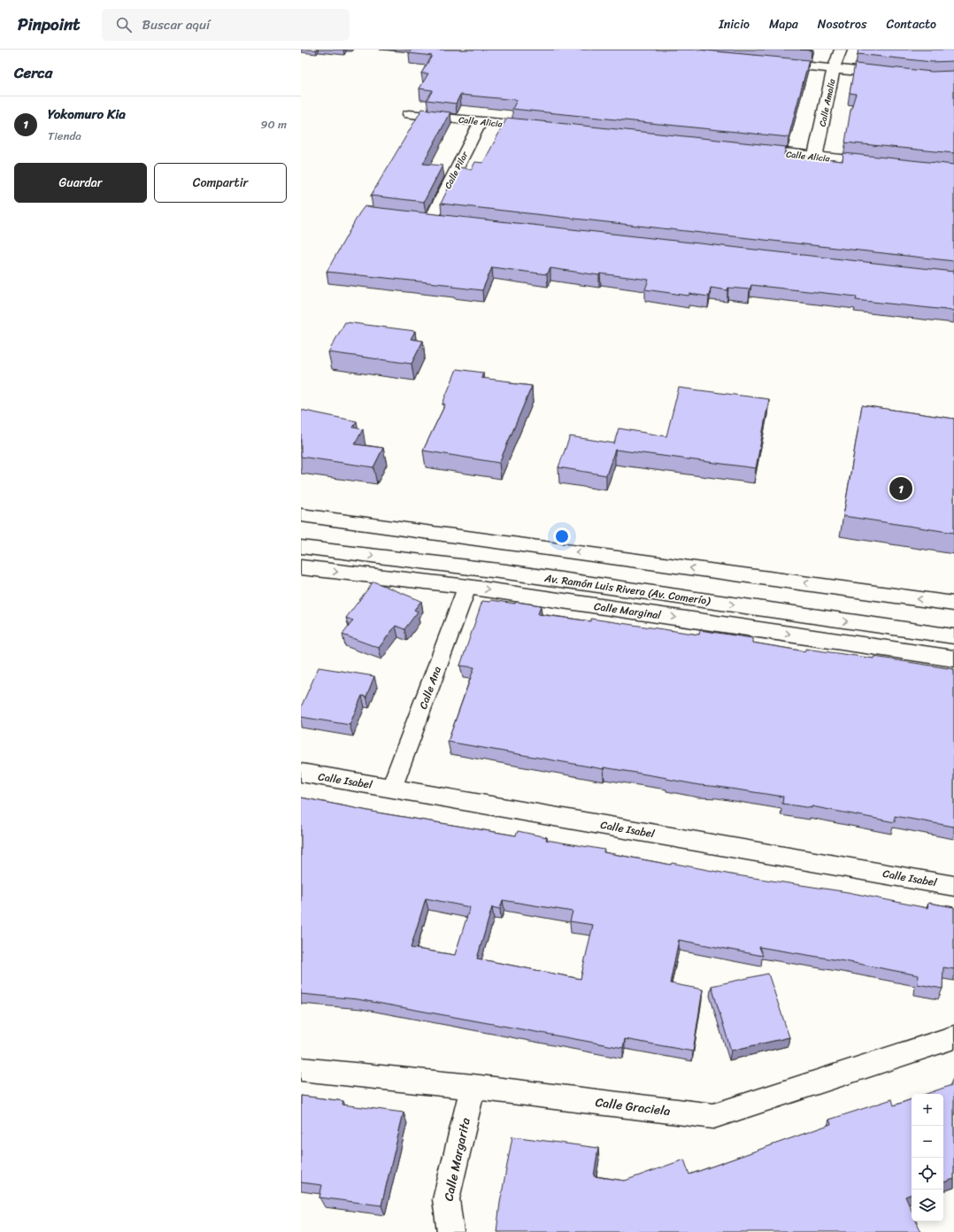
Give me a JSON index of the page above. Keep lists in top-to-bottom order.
{
  "streets": {
    "street": [
      "Calle Amalia",
      "Calle Alicia",
      "Calle Pilar",
      "Av. Ramón Luis Rivera (Av. Comerío)",
      "Calle Marginal",
      "Calle Ana",
      "Calle Isabel",
      "Calle Graciela",
      "Calle Margarita"
    ]
  },
  "crossings": [
    ["Calle Amalia", "Calle Alicia"],
    ["Calle Alicia", "Calle Pilar"],
    ["Calle Marginal", "Calle Ana"],
    ["Calle Ana", "Calle Isabel"],
    ["Calle Graciela", "Calle Margarita"]
  ],
  "page": {
    "header": "Pinpoint",
    "search": "Buscar aquí",
    "nav": [
      "Inicio",
      "Mapa",
      "Nosotros",
      "Contacto"
    ],
    "heading": "Cerca",
    "list": [
      {
        "mark": "1",
        "name": "Yokomuro Kia",
        "note": "Tienda",
        "value": "90 m"
      }
    ],
    "buttons": ["Guardar", "Compartir"],
    "pins": "1",
    "map_buttons": ["+", "−"]
  }
}
